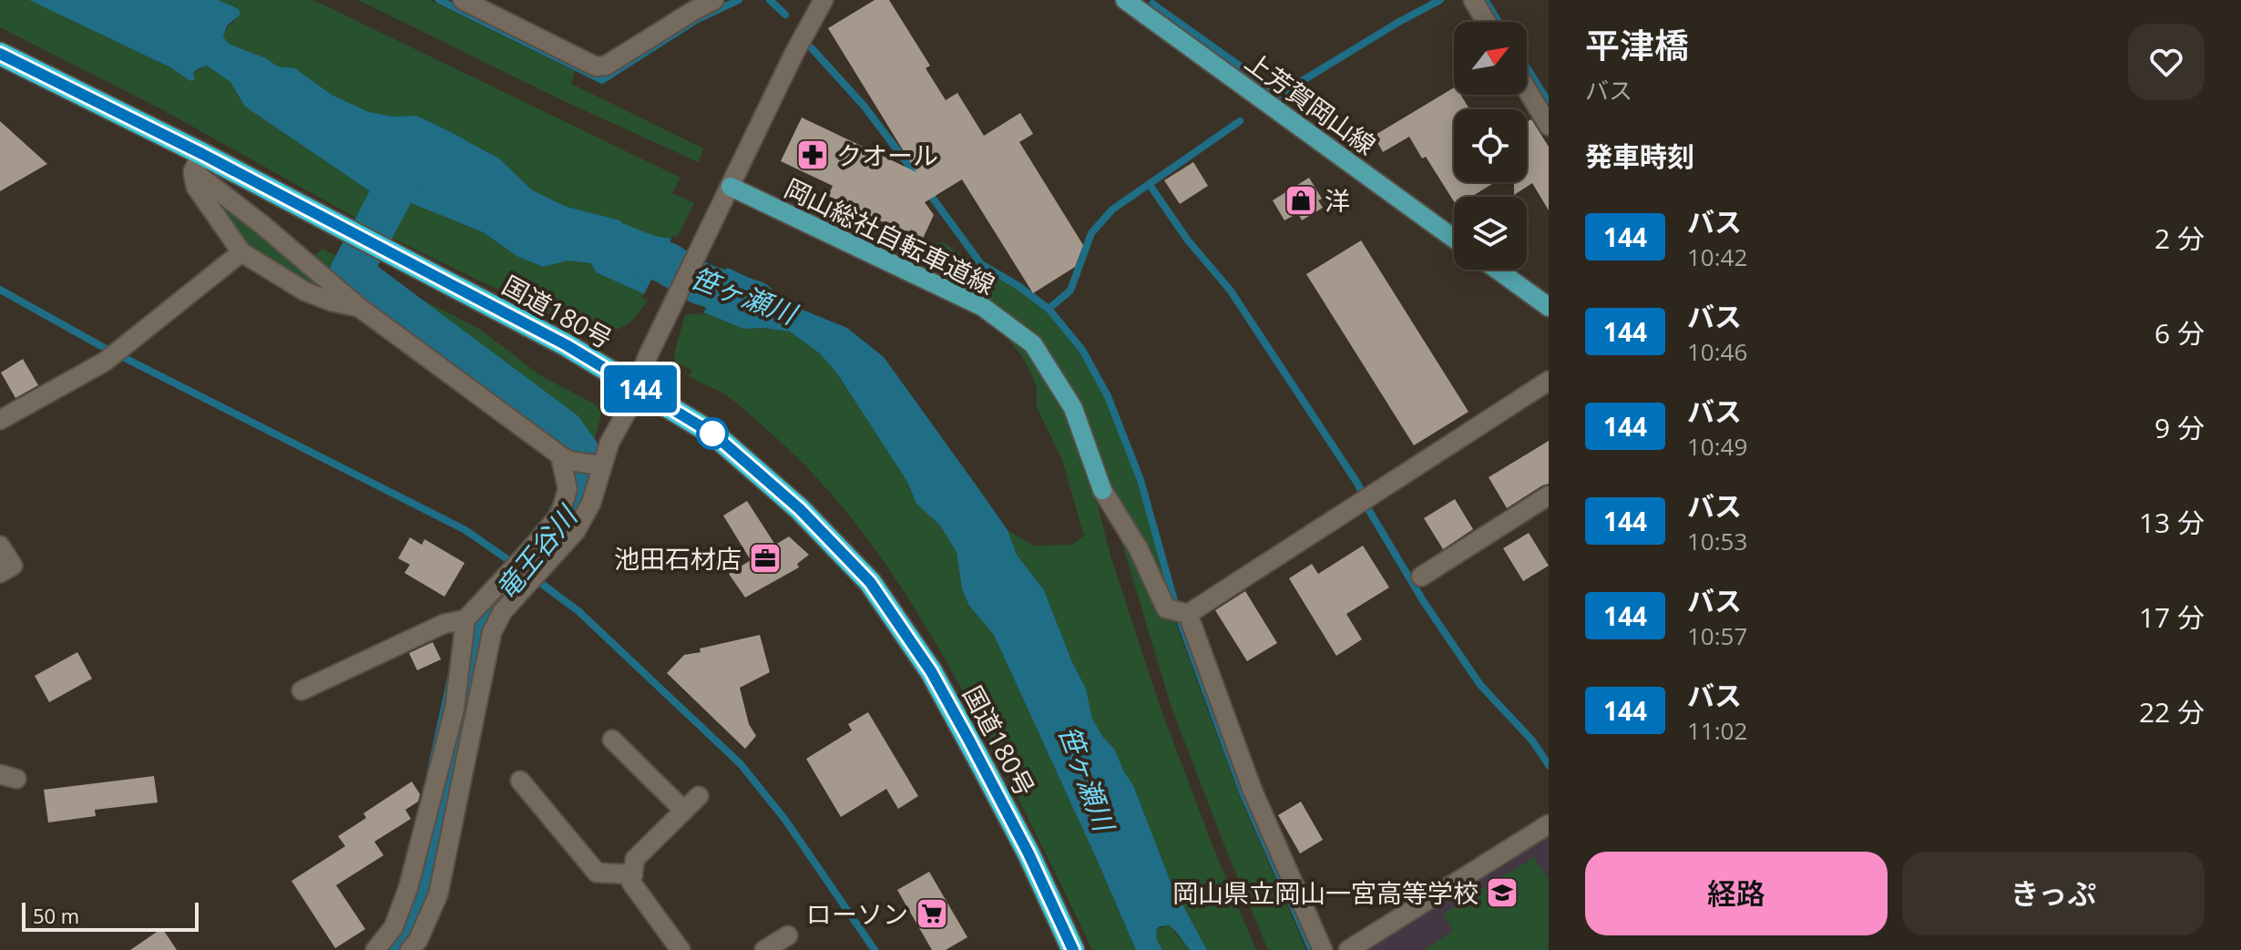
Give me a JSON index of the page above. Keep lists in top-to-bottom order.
{
  "streets": {
    "highway": ["国道180号"],
    "main road": ["上芳賀岡山線", "岡山総社自転車道線"]
  },
  "water": ["笹ヶ瀬川", "竜王谷川"],
  "places": {
    "pharmacy": ["クオール"],
    "shop": ["洋"],
    "office": ["池田石材店"],
    "school or university": ["岡山県立岡山一宮高等学校"],
    "supermarket": ["ローソン"]
  },
  "lines": ["bus line 144"],
  "scale_bar": "50 m",
  "north": "top right",
  "page": {
    "on_map": "144",
    "heading": [
      ["平津橋", "バス"],
      "発車時刻"
    ],
    "list": [
      {
        "mark": "144",
        "name": "バス",
        "note": "10:42",
        "value": "2 分"
      },
      {
        "mark": "144",
        "name": "バス",
        "note": "10:46",
        "value": "6 分"
      },
      {
        "mark": "144",
        "name": "バス",
        "note": "10:49",
        "value": "9 分"
      },
      {
        "mark": "144",
        "name": "バス",
        "note": "10:53",
        "value": "13 分"
      },
      {
        "mark": "144",
        "name": "バス",
        "note": "10:57",
        "value": "17 分"
      },
      {
        "mark": "144",
        "name": "バス",
        "note": "11:02",
        "value": "22 分"
      }
    ],
    "buttons": ["経路", "きっぷ"],
    "scale": "50 m"
  }
}
